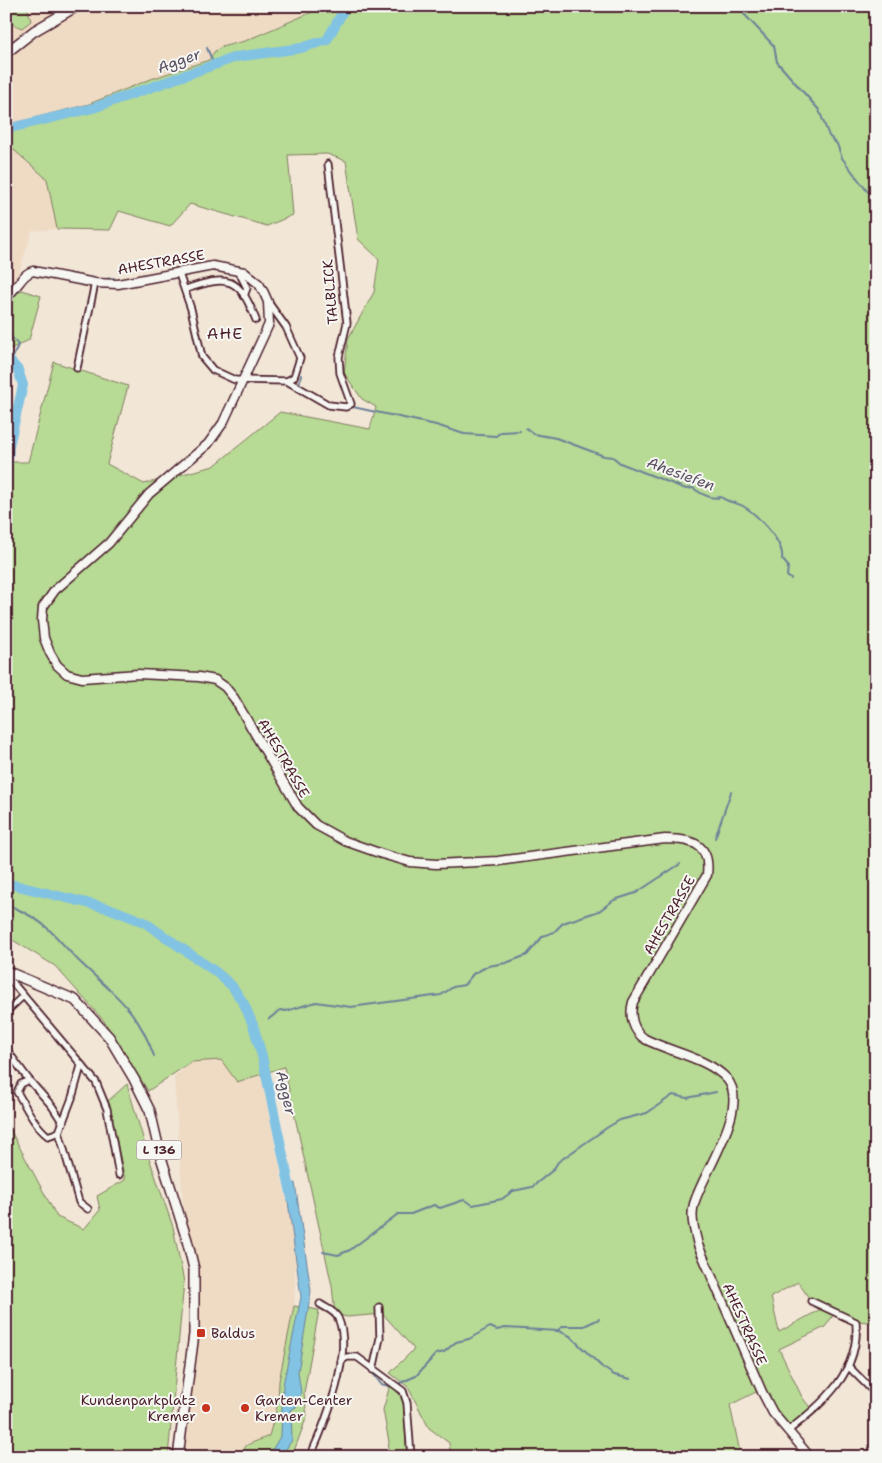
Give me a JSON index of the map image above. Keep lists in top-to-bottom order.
{
  "streets": {
    "main road": ["AHESTRASSE", "L 136"],
    "street": ["TALBLICK"]
  },
  "crossings": [
    ["AHESTRASSE", "TALBLICK"]
  ],
  "districts": ["AHE"],
  "water": ["Agger", "Ahesiefen"],
  "places": {
    "transit": ["Baldus"],
    "other": ["Kundenparkplatz Kremer", "Garten-Center Kremer"]
  }
}
